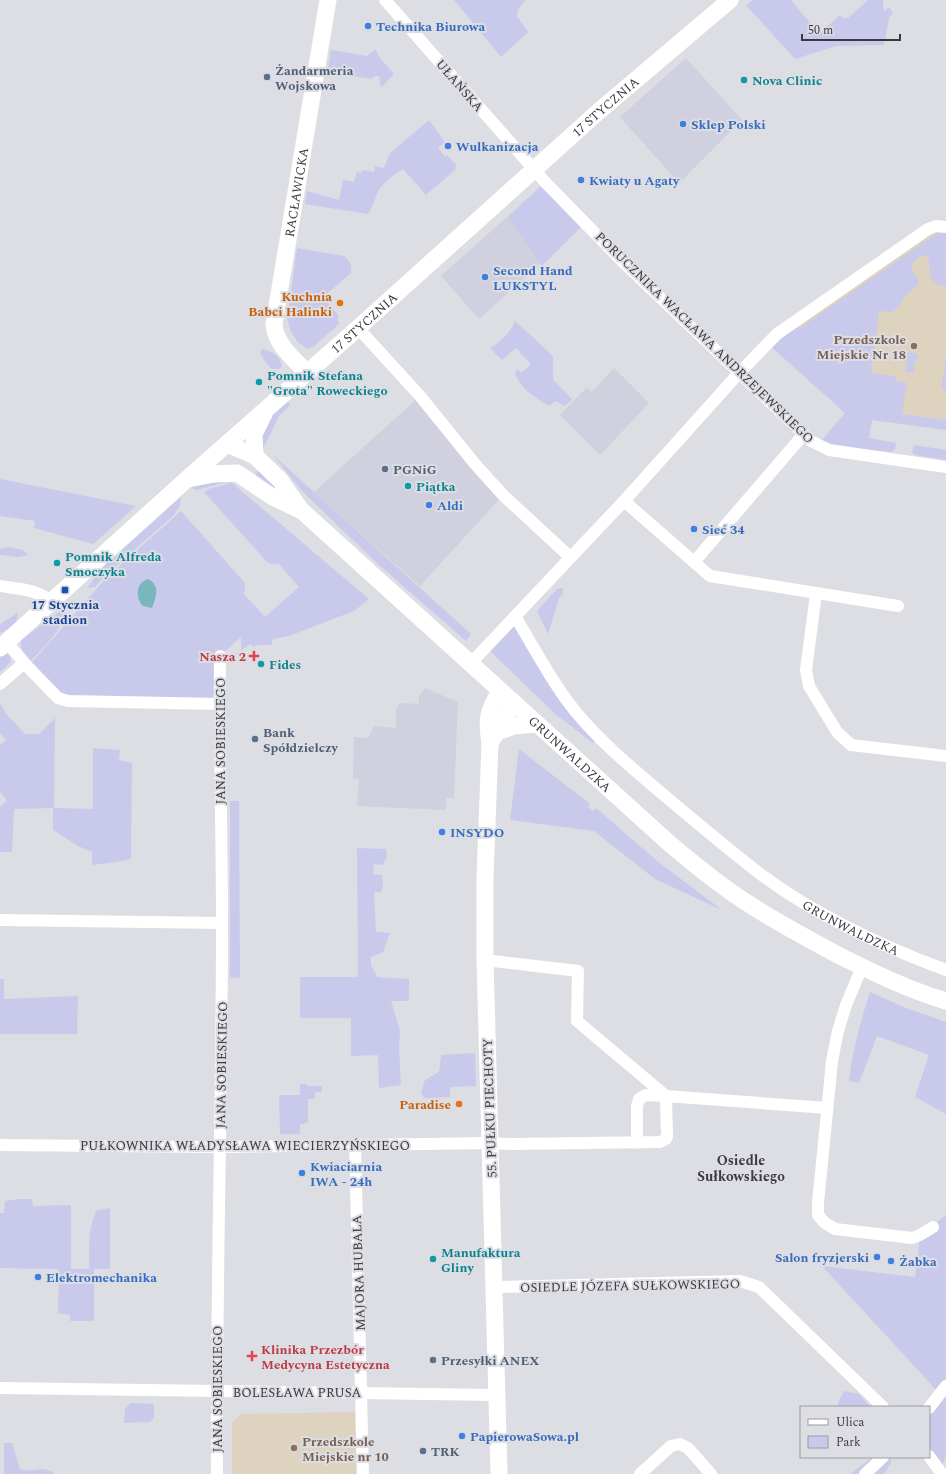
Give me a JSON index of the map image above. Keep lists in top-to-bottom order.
{
  "streets": {
    "street": [
      "UŁAŃSKA",
      "17 STYCZNIA",
      "RACŁAWICKA",
      "PORUCZNIKA WACŁAWA ANDRZEJEWSKIEGO",
      "JANA SOBIESKIEGO",
      "GRUNWALDZKA",
      "55. PUŁKU PIECHOTY",
      "PUŁKOWNIKA WŁADYSŁAWA WIECIERZYŃSKIEGO",
      "MAJORA HUBALA",
      "OSIEDLE JÓZEFA SUŁKOWSKIEGO",
      "BOLESŁAWA PRUSA"
    ]
  },
  "crossings": [
    ["UŁAŃSKA", "17 STYCZNIA"],
    ["UŁAŃSKA", "PORUCZNIKA WACŁAWA ANDRZEJEWSKIEGO"],
    ["17 STYCZNIA", "RACŁAWICKA"],
    ["17 STYCZNIA", "PORUCZNIKA WACŁAWA ANDRZEJEWSKIEGO"],
    ["17 STYCZNIA", "GRUNWALDZKA"],
    ["JANA SOBIESKIEGO", "PUŁKOWNIKA WŁADYSŁAWA WIECIERZYŃSKIEGO"],
    ["JANA SOBIESKIEGO", "BOLESŁAWA PRUSA"],
    ["GRUNWALDZKA", "55. PUŁKU PIECHOTY"],
    ["55. PUŁKU PIECHOTY", "PUŁKOWNIKA WŁADYSŁAWA WIECIERZYŃSKIEGO"],
    ["55. PUŁKU PIECHOTY", "OSIEDLE JÓZEFA SUŁKOWSKIEGO"],
    ["55. PUŁKU PIECHOTY", "BOLESŁAWA PRUSA"],
    ["PUŁKOWNIKA WŁADYSŁAWA WIECIERZYŃSKIEGO", "MAJORA HUBALA"],
    ["MAJORA HUBALA", "BOLESŁAWA PRUSA"]
  ],
  "districts": ["Osiedle Sułkowskiego"],
  "places": {
    "other": [
      "Technika Biurowa",
      "Żandarmeria Wojskowa",
      "Nova Clinic",
      "Sklep Polski",
      "Wulkanizacja",
      "Kwiaty u Agaty",
      "Second Hand LUKSTYL",
      "Kuchnia Babci Halinki",
      "Przedszkole Miejskie Nr 18",
      "Pomnik Stefana \"Grota\" Roweckiego",
      "PGNiG",
      "Piątka",
      "Aldi",
      "Sieć 34",
      "Pomnik Alfreda Smoczyka",
      "Fides",
      "Bank Spółdzielczy",
      "INSYDO",
      "Paradise",
      "Kwiaciarnia IWA - 24h",
      "Salon fryzjerski",
      "Manufaktura Gliny",
      "Żabka",
      "Elektromechanika",
      "Przesyłki ANEX",
      "PapierowaSowa.pl",
      "Przedszkole Miejskie nr 10",
      "TRK"
    ],
    "transit": ["17 Stycznia stadion"],
    "health": ["Nasza 2", "Klinika Przezbór Medycyna Estetyczna"]
  },
  "legend": ["Ulica", "Park"],
  "scale_bar": "50 m"
}
